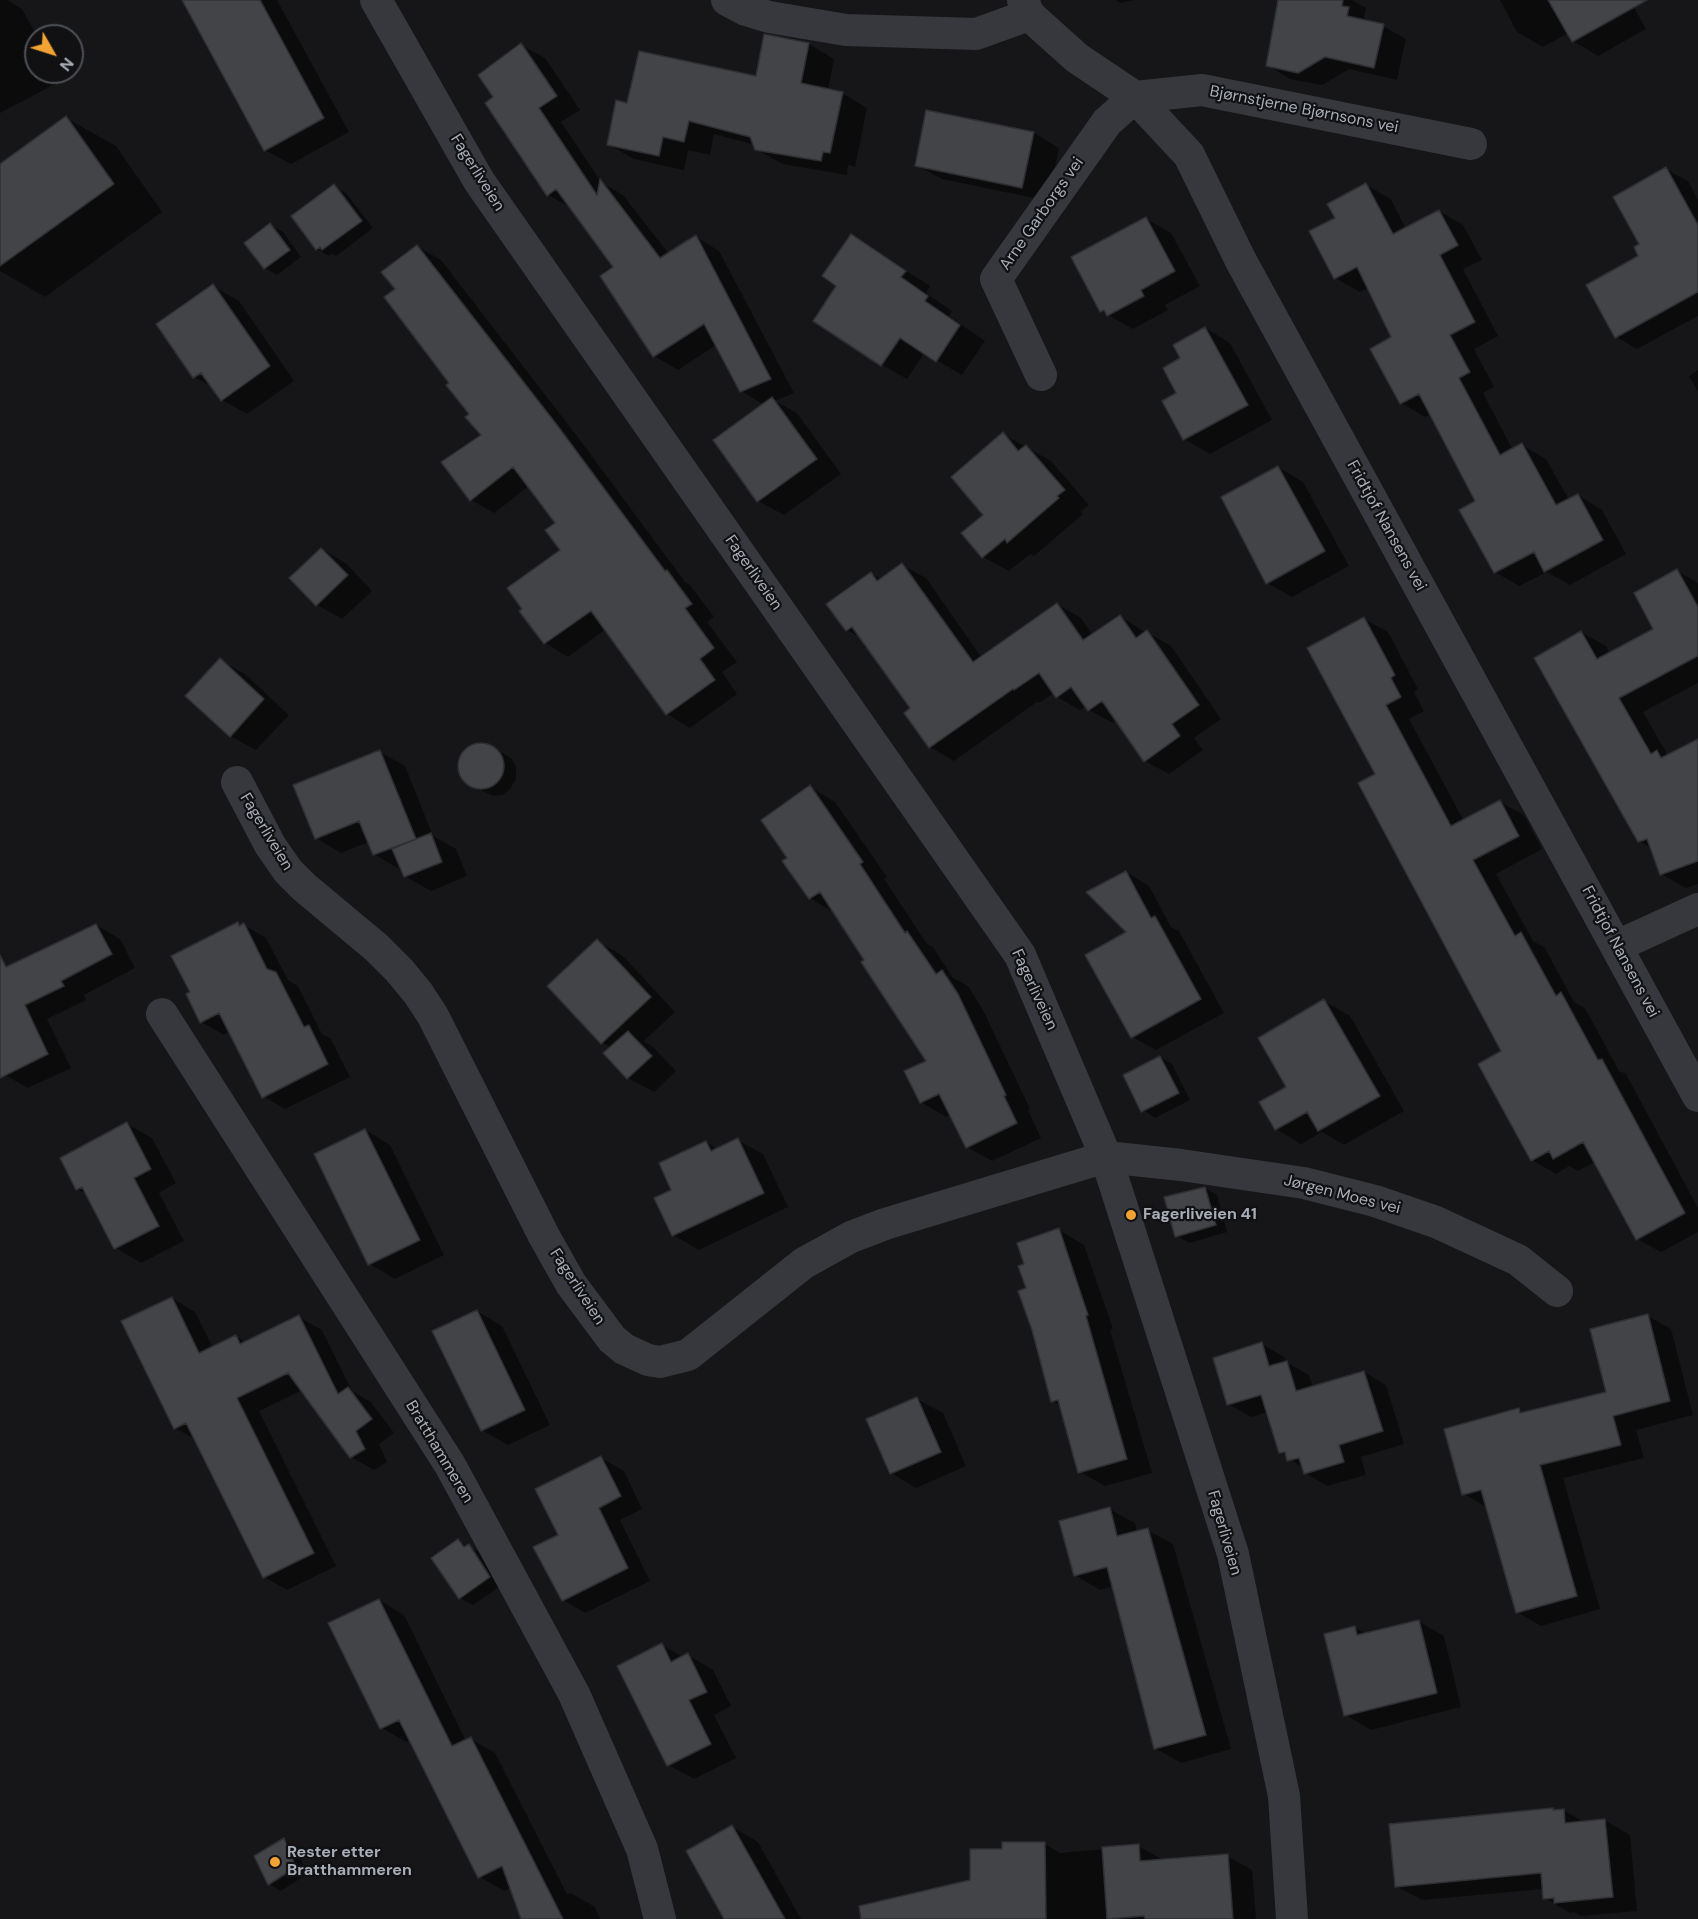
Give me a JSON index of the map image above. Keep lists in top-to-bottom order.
{
  "streets": {
    "street": [
      "Bjørnstjerne Bjørnsons vei",
      "Fagerliveien",
      "Arne Garborgs vei",
      "Fridtjof Nansens vei",
      "Jørgen Moes vei",
      "Bratthammeren"
    ]
  },
  "crossings": [
    ["Bjørnstjerne Bjørnsons vei", "Arne Garborgs vei"],
    ["Bjørnstjerne Bjørnsons vei", "Fridtjof Nansens vei"],
    ["Fagerliveien", "Jørgen Moes vei"],
    ["Arne Garborgs vei", "Fridtjof Nansens vei"]
  ],
  "places": ["Fagerliveien 41", "Rester etter Bratthammeren"],
  "north": "bottom right"
}
